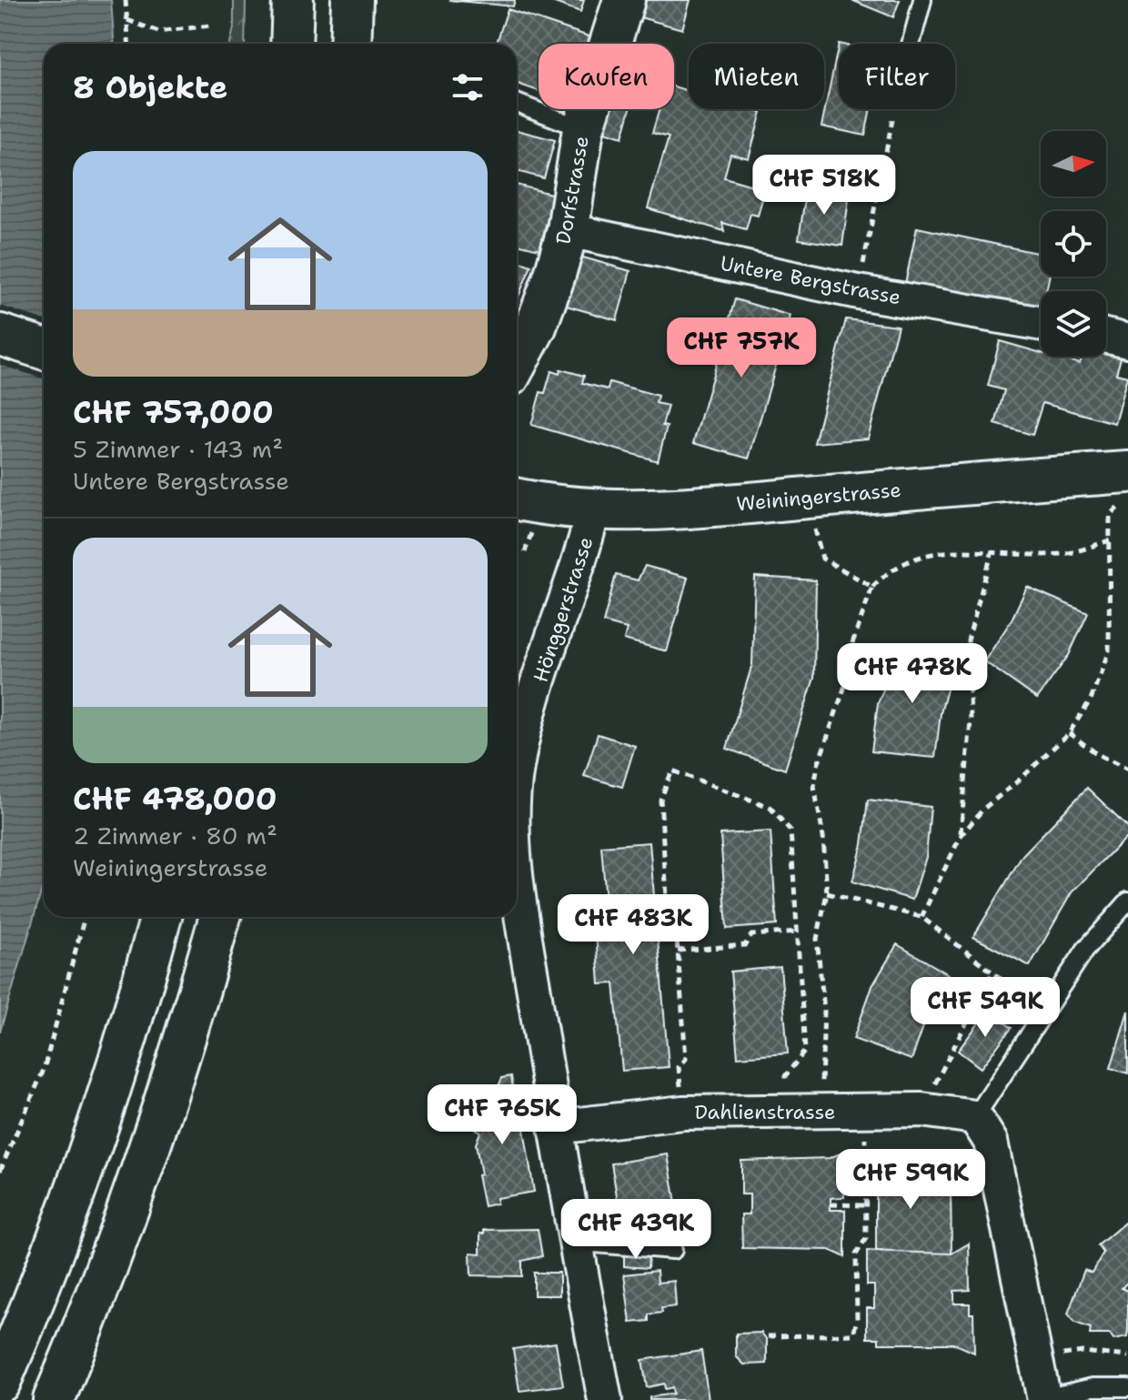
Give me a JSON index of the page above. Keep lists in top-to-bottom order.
{
  "streets": {
    "main road": ["Dorfstrasse", "Weiningerstrasse"],
    "street": ["Untere Bergstrasse", "Hönggerstrasse", "Dahlienstrasse"]
  },
  "crossings": [
    ["Dorfstrasse", "Untere Bergstrasse"],
    ["Weiningerstrasse", "Hönggerstrasse"],
    ["Hönggerstrasse", "Dahlienstrasse"]
  ],
  "north": "right",
  "page": {
    "chip": ["Kaufen", "Mieten", "Filter"],
    "heading": "8 Objekte",
    "list": [
      {
        "name": "CHF 757,000",
        "note": "5 Zimmer · 143 m² · Untere Bergstrasse"
      },
      {
        "name": "CHF 478,000",
        "note": "2 Zimmer · 80 m² · Weiningerstrasse"
      }
    ],
    "price": [
      "CHF 518K",
      "CHF 757K",
      "CHF 478K",
      "CHF 483K",
      "CHF 549K",
      "CHF 765K",
      "CHF 599K",
      "CHF 439K"
    ]
  }
}
